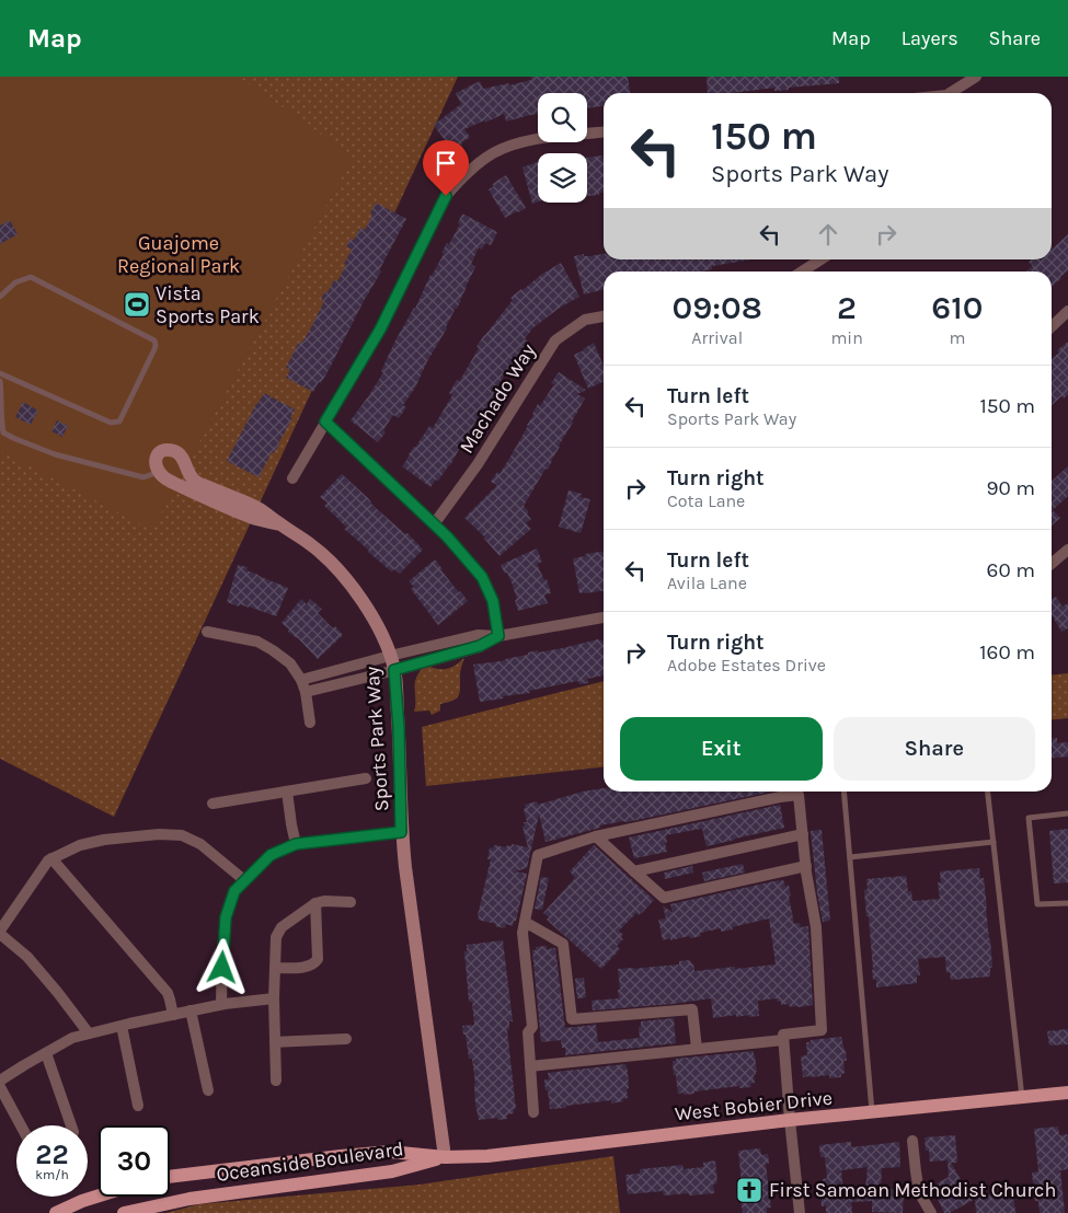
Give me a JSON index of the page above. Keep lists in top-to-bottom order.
{
  "streets": {
    "main road": ["West Bobier Drive", "Oceanside Boulevard"],
    "street": ["Machado Way", "Sports Park Way"]
  },
  "crossings": [
    ["Sports Park Way", "West Bobier Drive"],
    ["Sports Park Way", "Oceanside Boulevard"],
    ["West Bobier Drive", "Oceanside Boulevard"]
  ],
  "parks": ["Guajome Regional Park"],
  "places": {
    "sports": ["Vista Sports Park"],
    "church": ["First Samoan Methodist Church"]
  },
  "page": {
    "header": "Map",
    "nav": ["Map", "Layers", "Share"],
    "turn": ["150 m", "Sports Park Way"],
    "eta": [
      "09:08",
      "Arrival",
      "2",
      "min",
      "610",
      "m"
    ],
    "list": [
      {
        "name": "Turn left",
        "note": "Sports Park Way",
        "value": "150 m"
      },
      {
        "name": "Turn right",
        "note": "Cota Lane",
        "value": "90 m"
      },
      {
        "name": "Turn left",
        "note": "Avila Lane",
        "value": "60 m"
      },
      {
        "name": "Turn right",
        "note": "Adobe Estates Drive",
        "value": "160 m"
      }
    ],
    "buttons": ["Exit", "Share"],
    "speed": "22 km/h",
    "limit": "30"
  }
}
